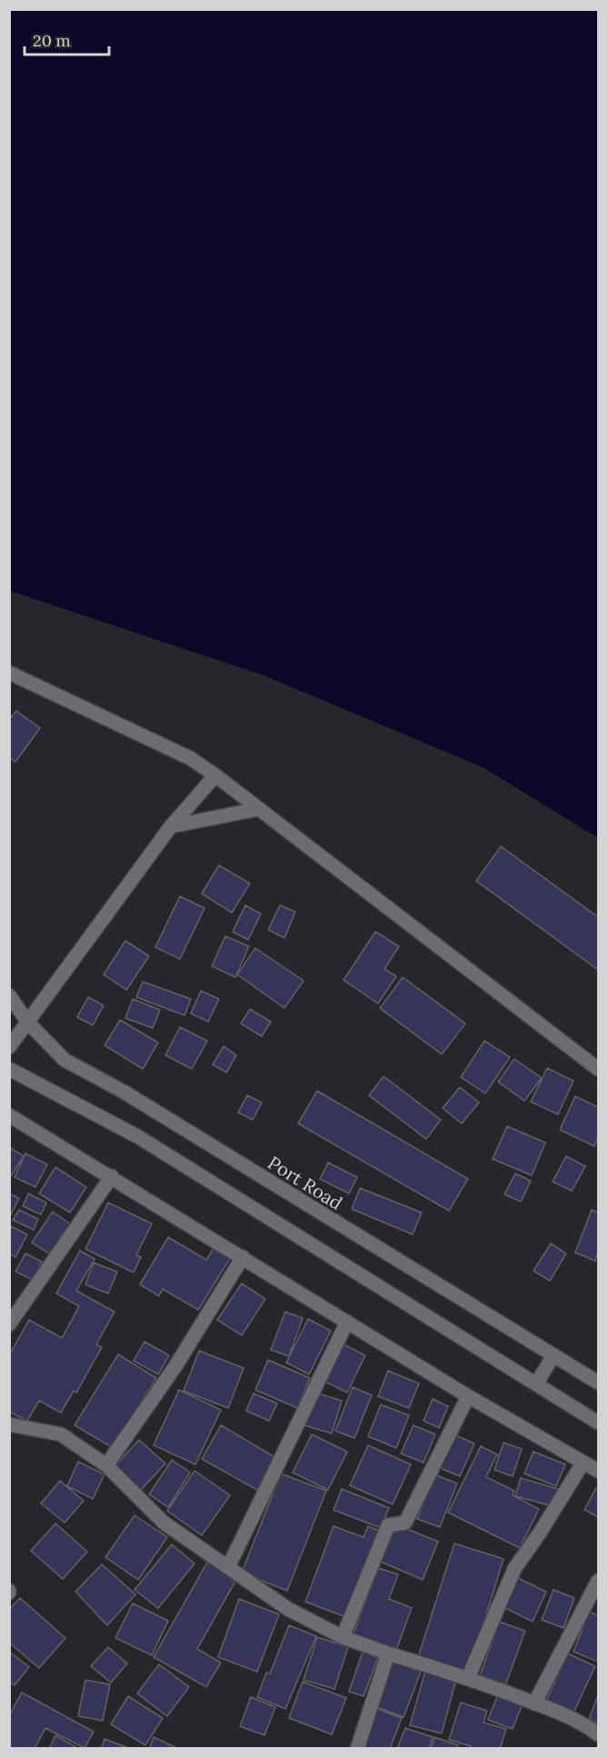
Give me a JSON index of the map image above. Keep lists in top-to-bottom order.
{
  "streets": {
    "street": ["Port Road"]
  },
  "scale_bar": "20 m"
}
